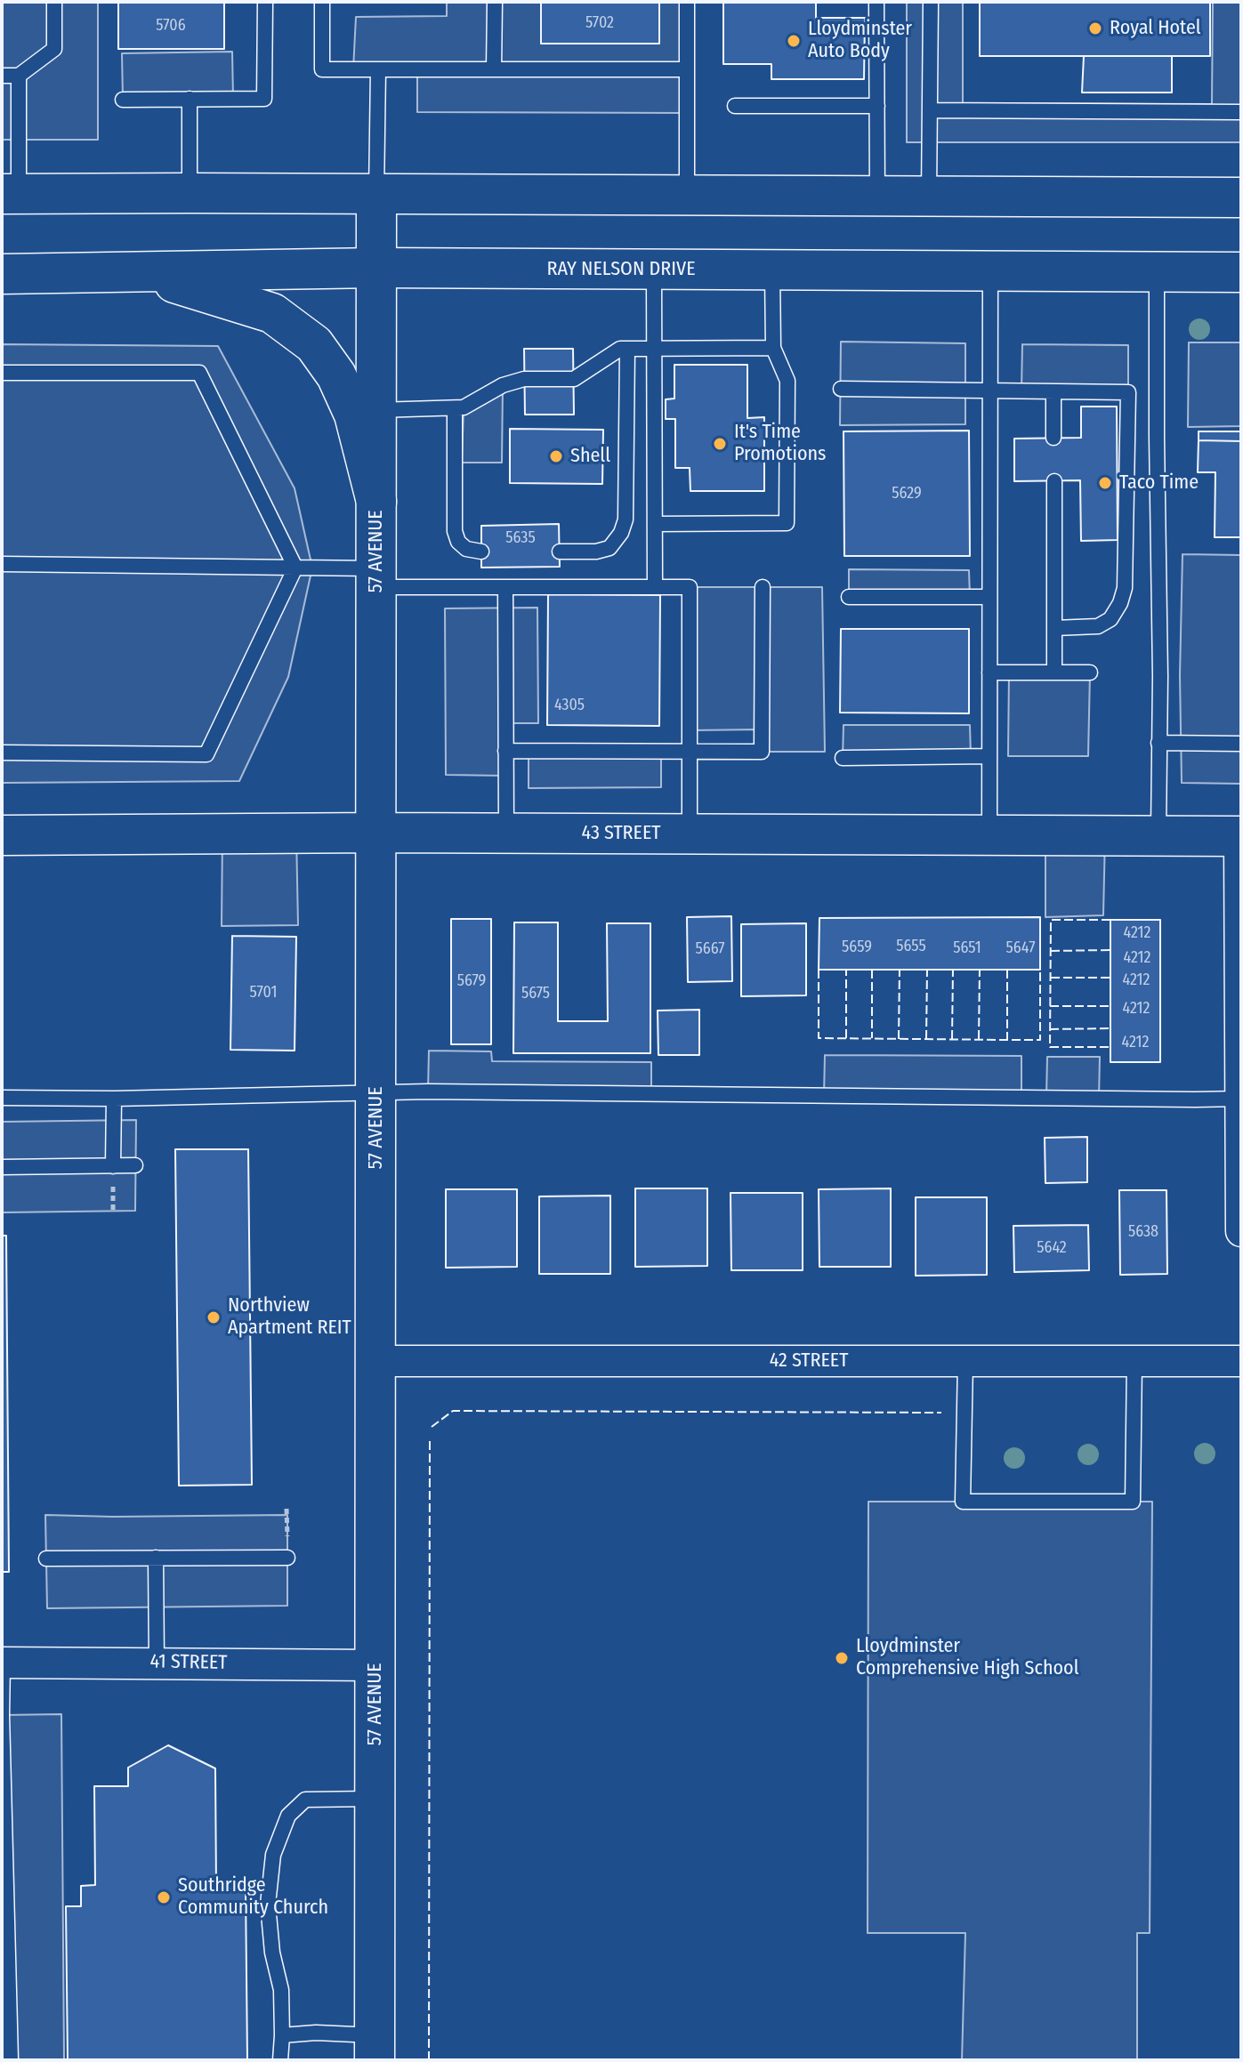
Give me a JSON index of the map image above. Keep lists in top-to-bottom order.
{
  "streets": {
    "main road": ["RAY NELSON DRIVE", "57 AVENUE", "43 STREET"],
    "street": ["42 STREET", "41 STREET"]
  },
  "crossings": [
    ["RAY NELSON DRIVE", "57 AVENUE"],
    ["57 AVENUE", "43 STREET"],
    ["57 AVENUE", "42 STREET"],
    ["57 AVENUE", "41 STREET"]
  ],
  "places": [
    "Royal Hotel",
    "Lloydminster Auto Body",
    "It's Time Promotions",
    "Shell",
    "Taco Time",
    "Northview Apartment REIT",
    "Lloydminster Comprehensive High School",
    "Southridge Community Church"
  ],
  "house_numbers": [
    "5702",
    "5706",
    "5629",
    "5635",
    "4305",
    "4212",
    "5655",
    "5659",
    "5651",
    "5647",
    "5667",
    "4212",
    "4212",
    "5679",
    "5701",
    "5675",
    "4212",
    "4212",
    "5638",
    "5642"
  ]
}
